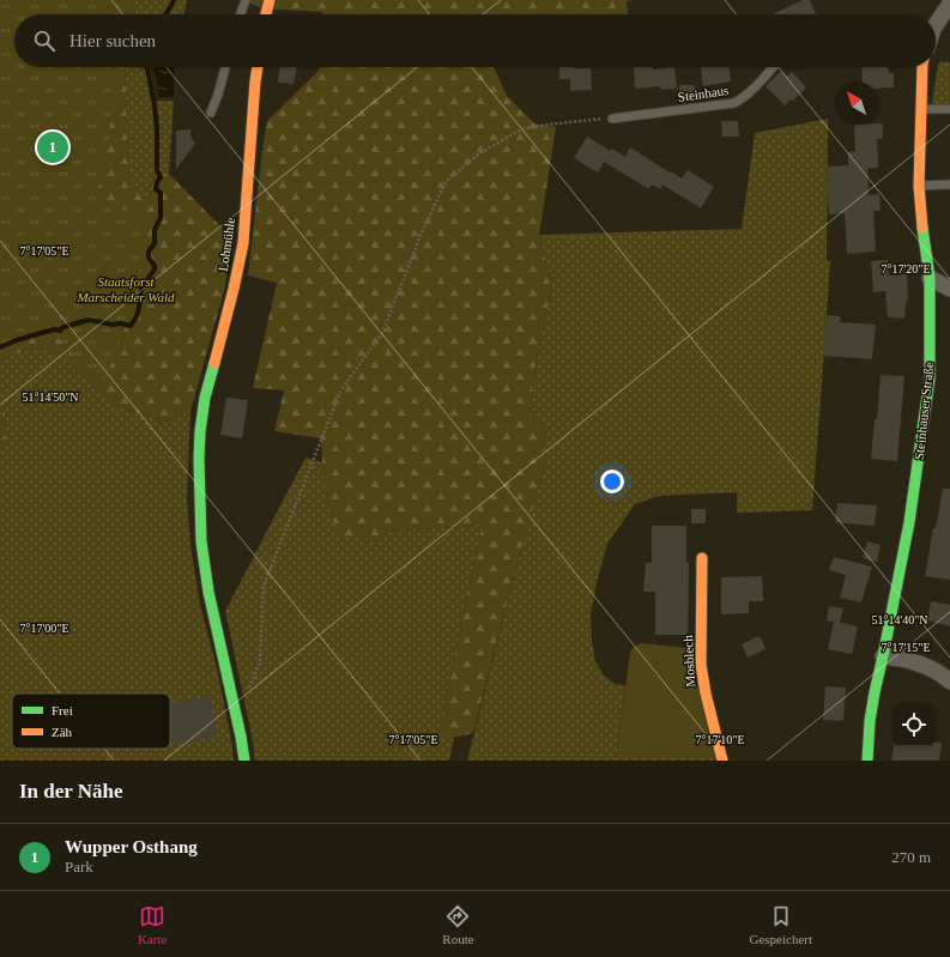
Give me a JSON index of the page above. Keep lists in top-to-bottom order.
{
  "streets": {
    "street": ["Lohmühle", "Steinhauser Straße", "Mosblech"],
    "lane": ["Steinhaus"]
  },
  "parks": ["Staatsforst Marscheider Wald"],
  "legend": ["Frei", "Zäh"],
  "north": "top left",
  "page": {
    "search": "Hier suchen",
    "pins": "1",
    "heading": "In der Nähe",
    "list": [
      {
        "mark": "1",
        "name": "Wupper Osthang",
        "note": "Park",
        "value": "270 m"
      }
    ],
    "nav": ["Karte", "Route", "Gespeichert"]
  },
  "coordinates": [
    "7°17'05\"E",
    "7°17'20\"E",
    "51°14'50\"N",
    "51°14'40\"N",
    "7°17'00\"E",
    "7°17'15\"E",
    "7°17'10\"E"
  ]
}
